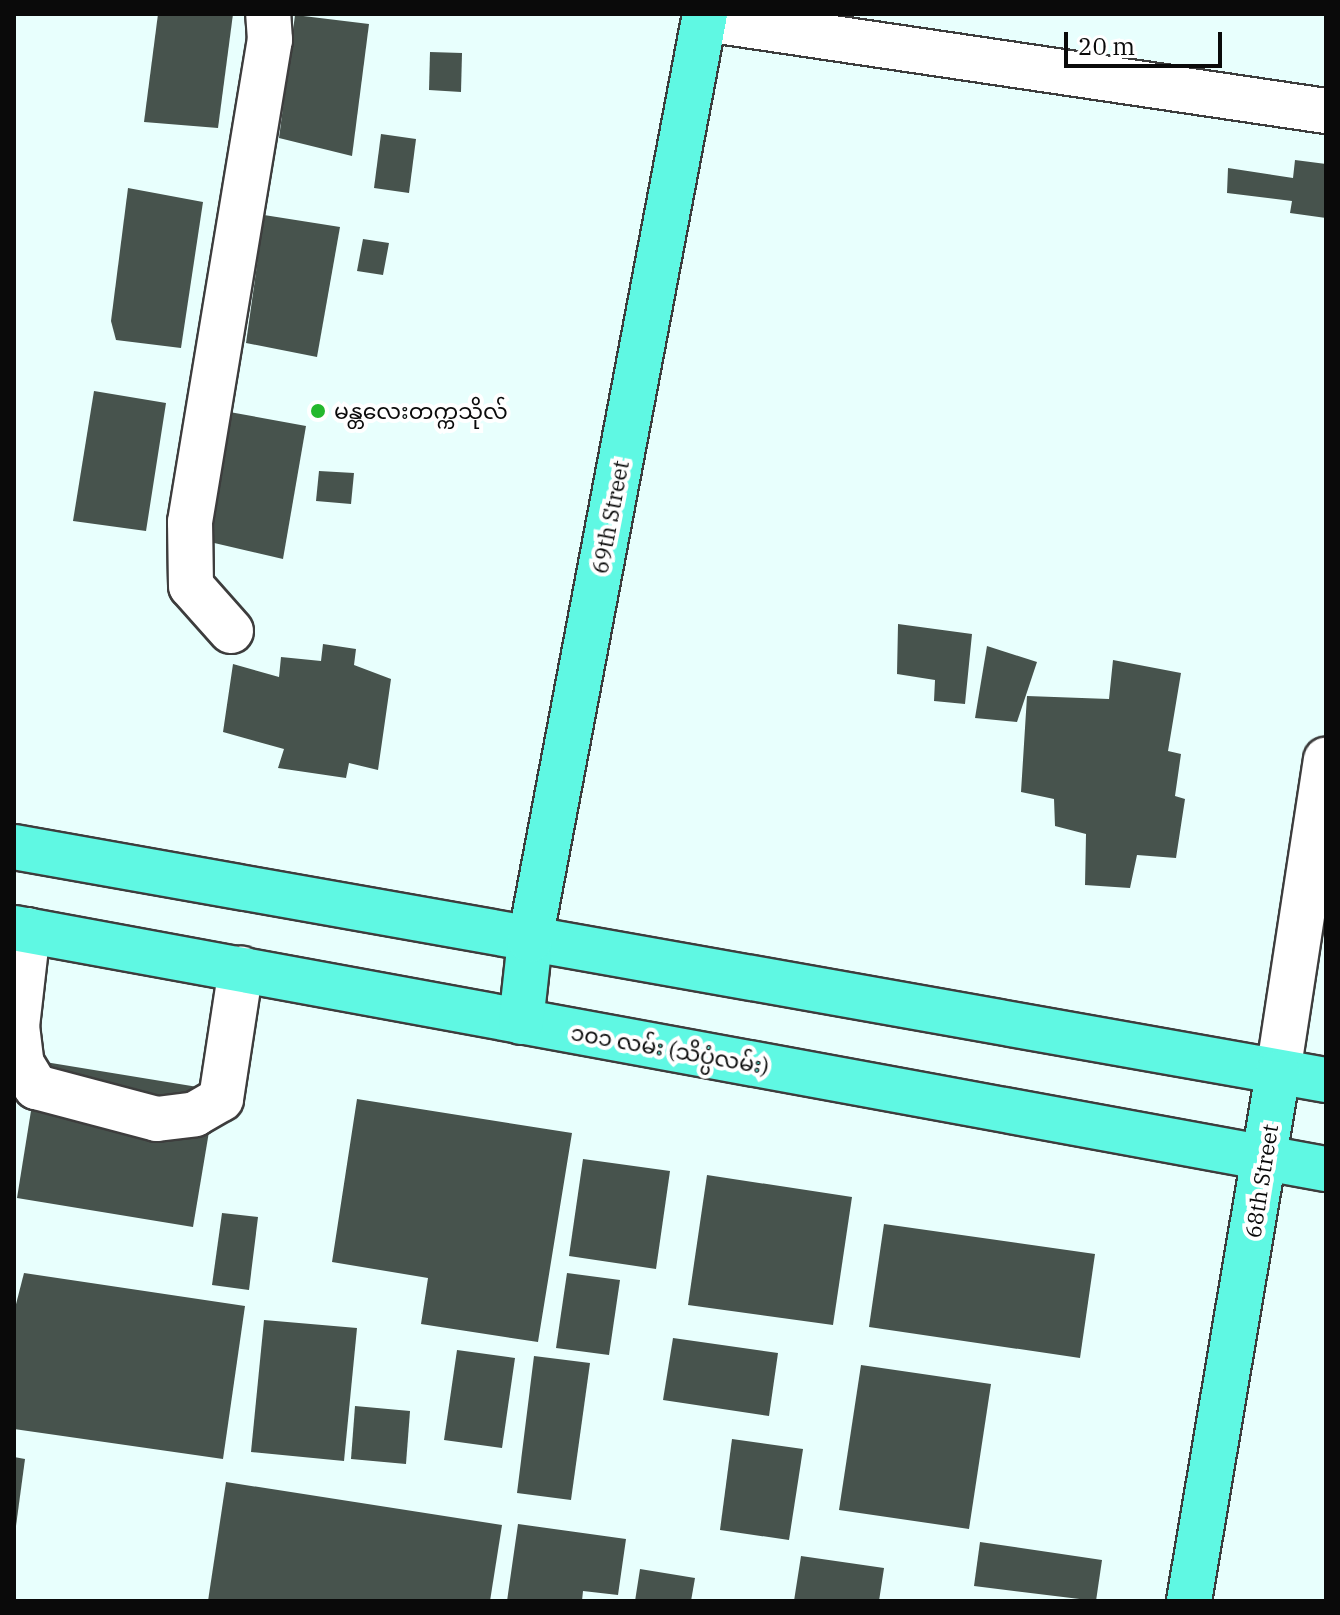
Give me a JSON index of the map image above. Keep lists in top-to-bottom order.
{
  "streets": {
    "main road": ["69th Street", "၁၀၁ လမ်း (သိပ္ပံလမ်း)", "68th Street"]
  },
  "crossings": [
    ["69th Street", "၁၀၁ လမ်း (သိပ္ပံလမ်း)"],
    ["၁၀၁ လမ်း (သိပ္ပံလမ်း)", "68th Street"]
  ],
  "places": ["မန္တလေးတက္ကသိုလ်"],
  "scale_bar": "20 m"
}
